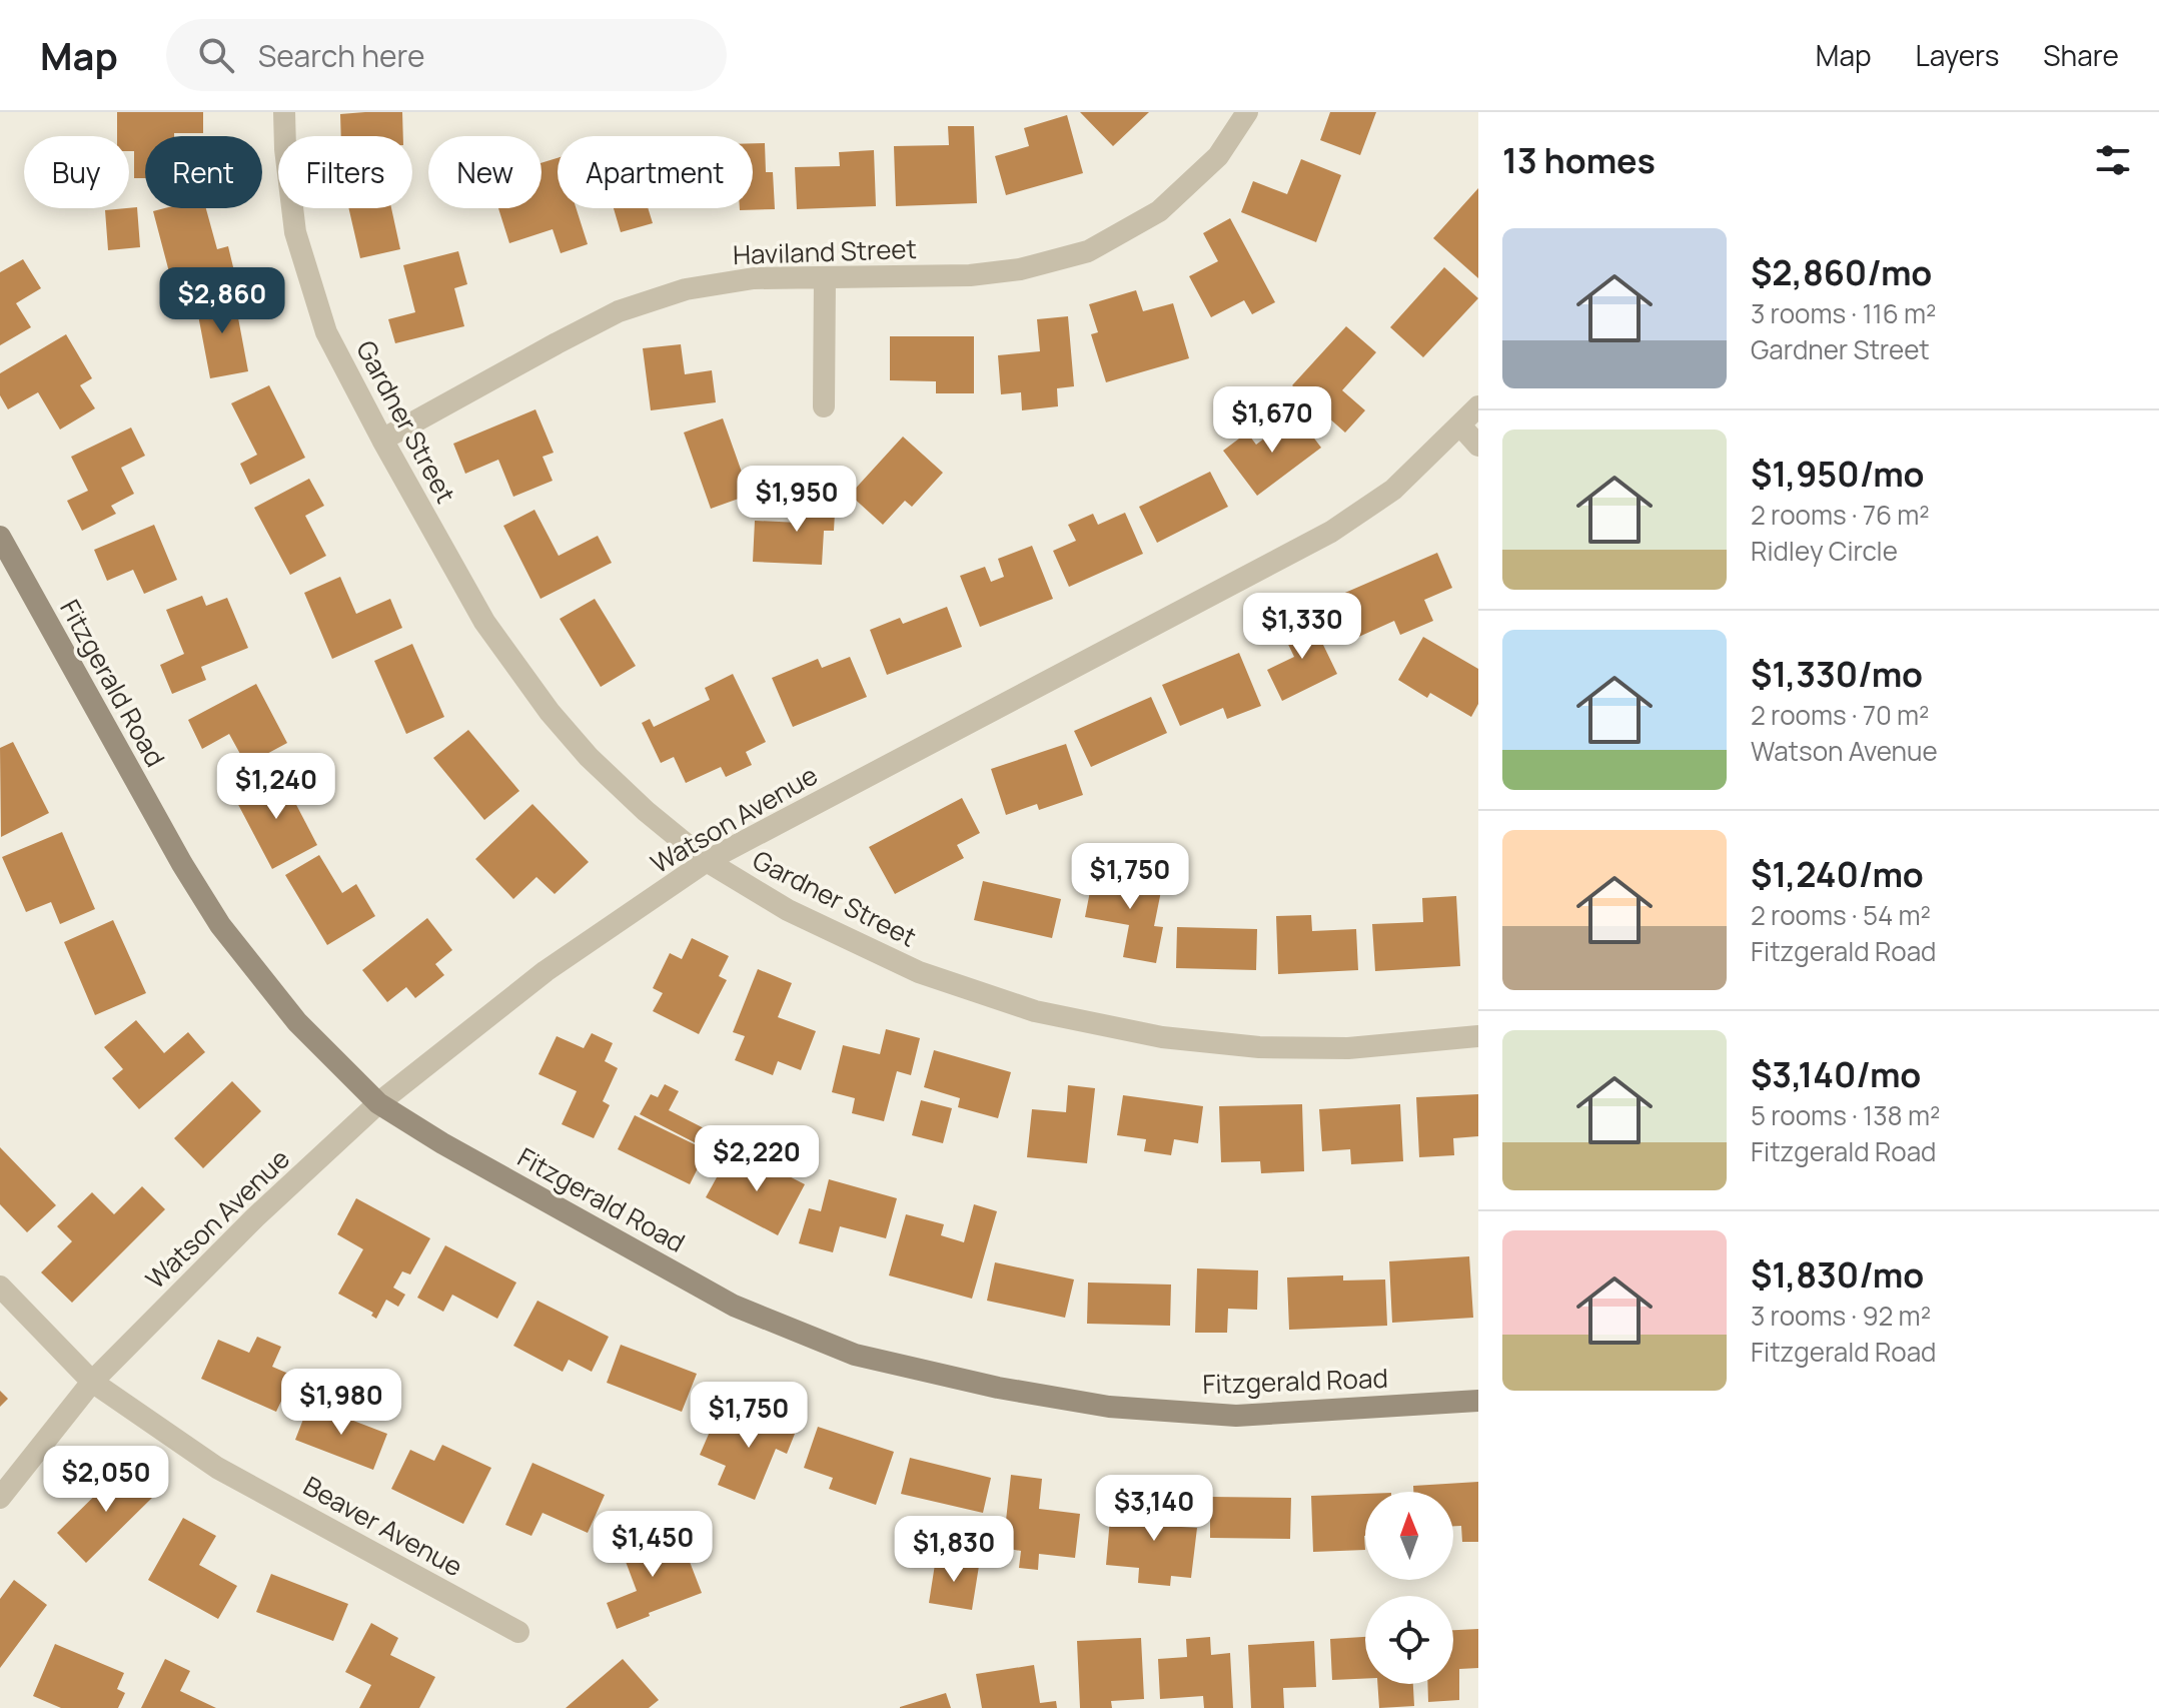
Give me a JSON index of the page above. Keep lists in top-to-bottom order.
{
  "streets": {
    "main road": ["Fitzgerald Road"],
    "street": [
      "Haviland Street",
      "Gardner Street",
      "Watson Avenue",
      "Beaver Avenue"
    ]
  },
  "crossings": [
    ["Haviland Street", "Gardner Street"],
    ["Gardner Street", "Watson Avenue"],
    ["Fitzgerald Road", "Watson Avenue"],
    ["Watson Avenue", "Beaver Avenue"]
  ],
  "north": "top",
  "page": {
    "header": "Map",
    "search": "Search here",
    "nav": ["Map", "Layers", "Share"],
    "heading": "13 homes",
    "chip": [
      "Buy",
      "Rent",
      "Filters",
      "New",
      "Apartment"
    ],
    "list": [
      {
        "name": "$2,860/mo",
        "note": "3 rooms · 116 m² · Gardner Street"
      },
      {
        "name": "$1,950/mo",
        "note": "2 rooms · 76 m² · Ridley Circle"
      },
      {
        "name": "$1,330/mo",
        "note": "2 rooms · 70 m² · Watson Avenue"
      },
      {
        "name": "$1,240/mo",
        "note": "2 rooms · 54 m² · Fitzgerald Road"
      },
      {
        "name": "$3,140/mo",
        "note": "5 rooms · 138 m² · Fitzgerald Road"
      },
      {
        "name": "$1,830/mo",
        "note": "3 rooms · 92 m² · Fitzgerald Road"
      }
    ],
    "price": [
      "$2,860",
      "$1,670",
      "$1,950",
      "$1,330",
      "$1,240",
      "$1,750",
      "$2,220",
      "$1,980",
      "$1,750",
      "$2,050",
      "$3,140",
      "$1,450",
      "$1,830"
    ]
  }
}
